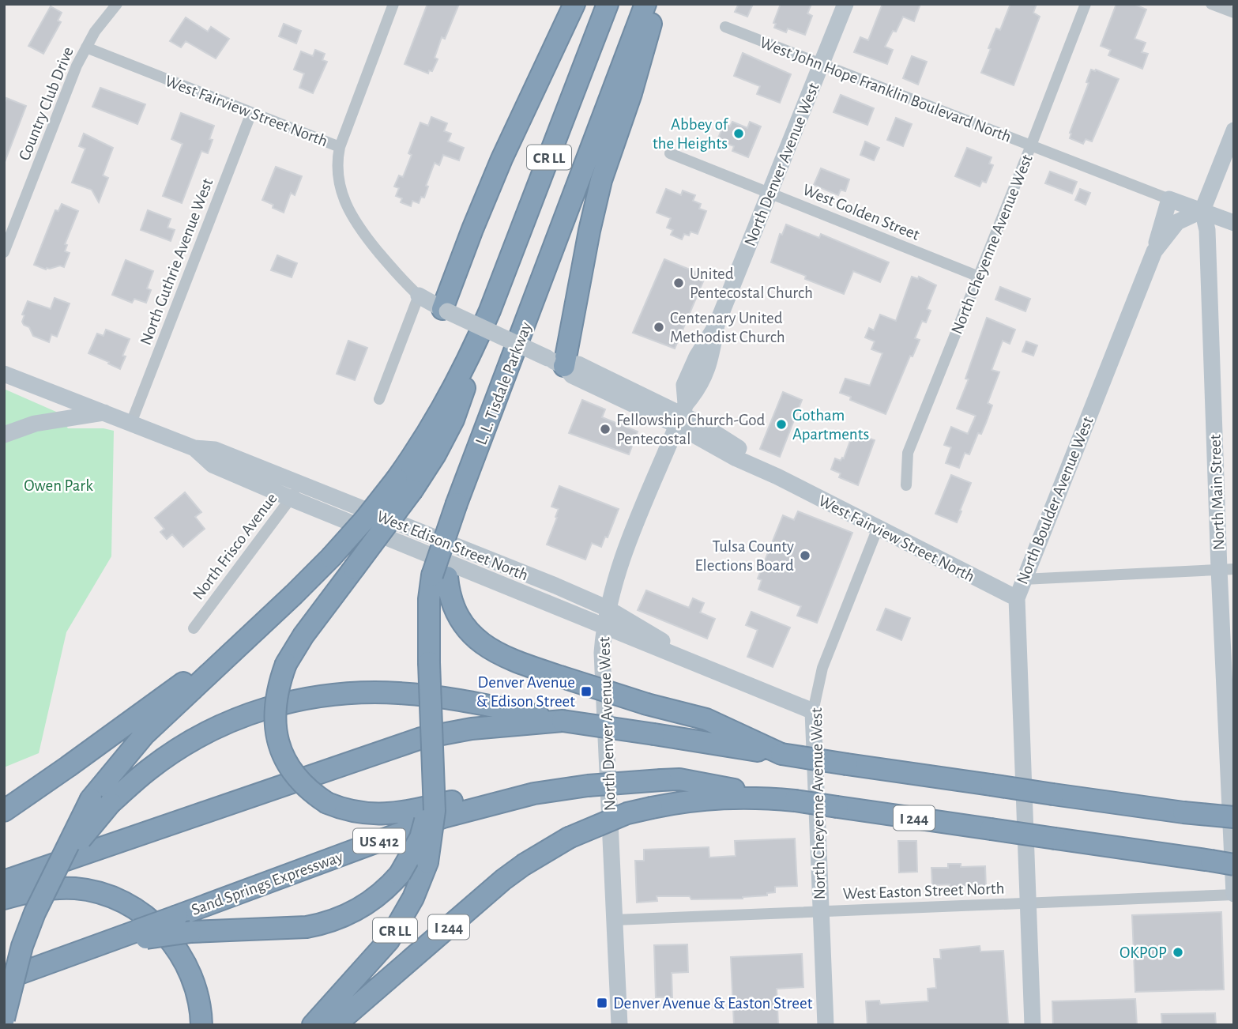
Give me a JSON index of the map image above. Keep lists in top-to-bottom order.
{
  "streets": {
    "highway": [
      "CR LL",
      "L. L. Tisdale Parkway",
      "I 244",
      "US 412",
      "Sand Springs Expressway"
    ],
    "street": [
      "West John Hope Franklin Boulevard North",
      "Country Club Drive",
      "West Fairview Street North",
      "North Denver Avenue West",
      "West Golden Street",
      "North Cheyenne Avenue West",
      "North Guthrie Avenue West",
      "North Main Street",
      "North Boulder Avenue West",
      "West Edison Street North",
      "North Frisco Avenue",
      "West Easton Street North"
    ]
  },
  "crossings": [
    ["West John Hope Franklin Boulevard North", "North Denver Avenue West"],
    ["West John Hope Franklin Boulevard North", "North Cheyenne Avenue West"],
    ["West John Hope Franklin Boulevard North", "North Main Street"],
    ["West John Hope Franklin Boulevard North", "North Boulder Avenue West"],
    ["Country Club Drive", "West Fairview Street North"],
    ["West Fairview Street North", "North Denver Avenue West"],
    ["West Fairview Street North", "North Cheyenne Avenue West"],
    ["West Fairview Street North", "North Guthrie Avenue West"],
    ["West Fairview Street North", "North Boulder Avenue West"],
    ["CR LL", "L. L. Tisdale Parkway"],
    ["North Denver Avenue West", "West Golden Street"],
    ["North Denver Avenue West", "West Edison Street North"],
    ["North Denver Avenue West", "West Easton Street North"],
    ["West Golden Street", "North Cheyenne Avenue West"],
    ["North Cheyenne Avenue West", "West Edison Street North"],
    ["North Cheyenne Avenue West", "West Easton Street North"],
    ["North Guthrie Avenue West", "West Edison Street North"],
    ["North Main Street", "North Boulder Avenue West"],
    ["North Main Street", "West Easton Street North"],
    ["North Boulder Avenue West", "West Easton Street North"],
    ["West Edison Street North", "North Frisco Avenue"],
    ["I 244", "Sand Springs Expressway"]
  ],
  "parks": ["Owen Park"],
  "places": {
    "other": [
      "Abbey of the Heights",
      "United Pentecostal Church",
      "Centenary United Methodist Church",
      "Gotham Apartments",
      "Fellowship Church-God Pentecostal",
      "Tulsa County Elections Board",
      "OKPOP"
    ],
    "transit": ["Denver Avenue & Edison Street", "Denver Avenue & Easton Street"]
  }
}
